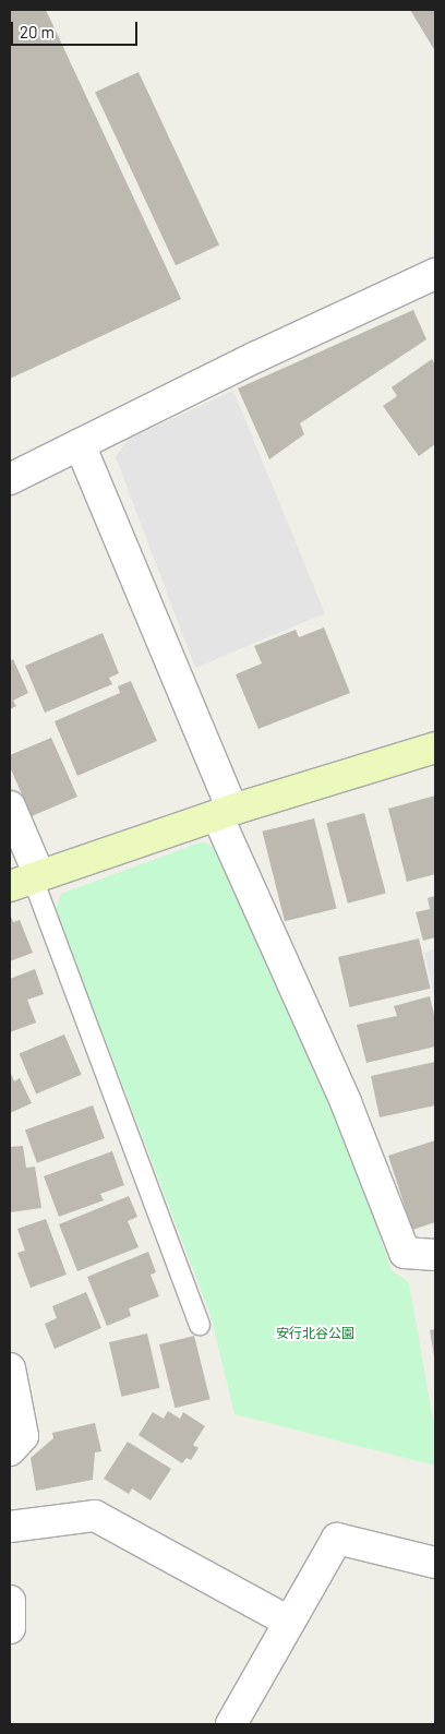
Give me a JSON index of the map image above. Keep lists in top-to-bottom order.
{
  "parks": ["安行北谷公園"],
  "scale_bar": "20 m"
}
